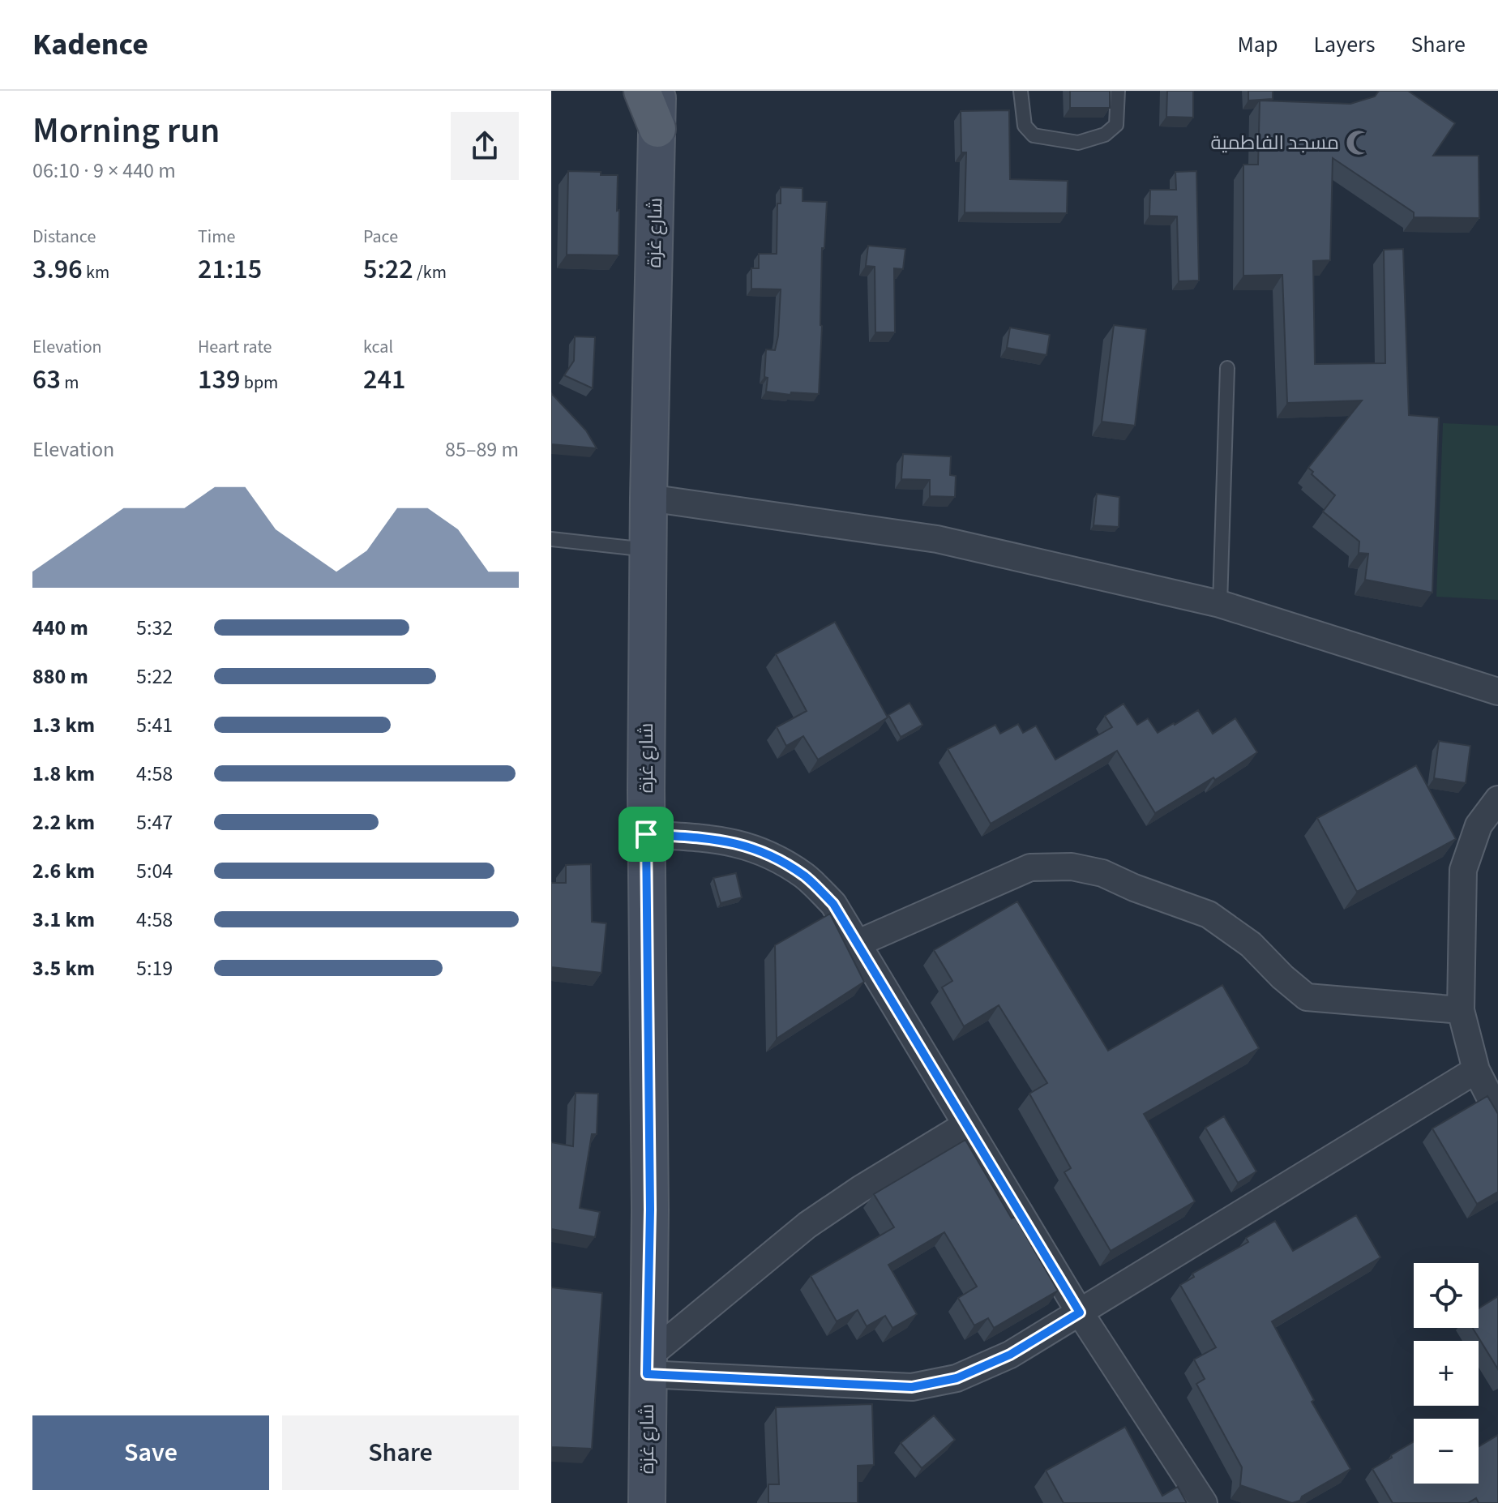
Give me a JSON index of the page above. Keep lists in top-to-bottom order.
{
  "streets": {
    "main road": ["شارع غزة"]
  },
  "places": {
    "mosque": ["مسجد الفاطمية"]
  },
  "page": {
    "header": "Kadence",
    "nav": ["Map", "Layers", "Share"],
    "heading": ["Morning run", "06:10 · 9 × 440 m"],
    "stats": [
      ["Distance", "3.96 km"],
      ["Time", "21:15"],
      ["Pace", "5:22 /km"],
      ["Elevation", "63 m"],
      ["Heart rate", "139 bpm"],
      ["kcal", "241"]
    ],
    "chart": ["Elevation", "85–89 m"],
    "list": [
      {
        "name": "440 m",
        "note": "5:32"
      },
      {
        "name": "880 m",
        "note": "5:22"
      },
      {
        "name": "1.3 km",
        "note": "5:41"
      },
      {
        "name": "1.8 km",
        "note": "4:58"
      },
      {
        "name": "2.2 km",
        "note": "5:47"
      },
      {
        "name": "2.6 km",
        "note": "5:04"
      },
      {
        "name": "3.1 km",
        "note": "4:58"
      },
      {
        "name": "3.5 km",
        "note": "5:19"
      }
    ],
    "map_buttons": ["+", "−"],
    "buttons": ["Save", "Share"]
  }
}
